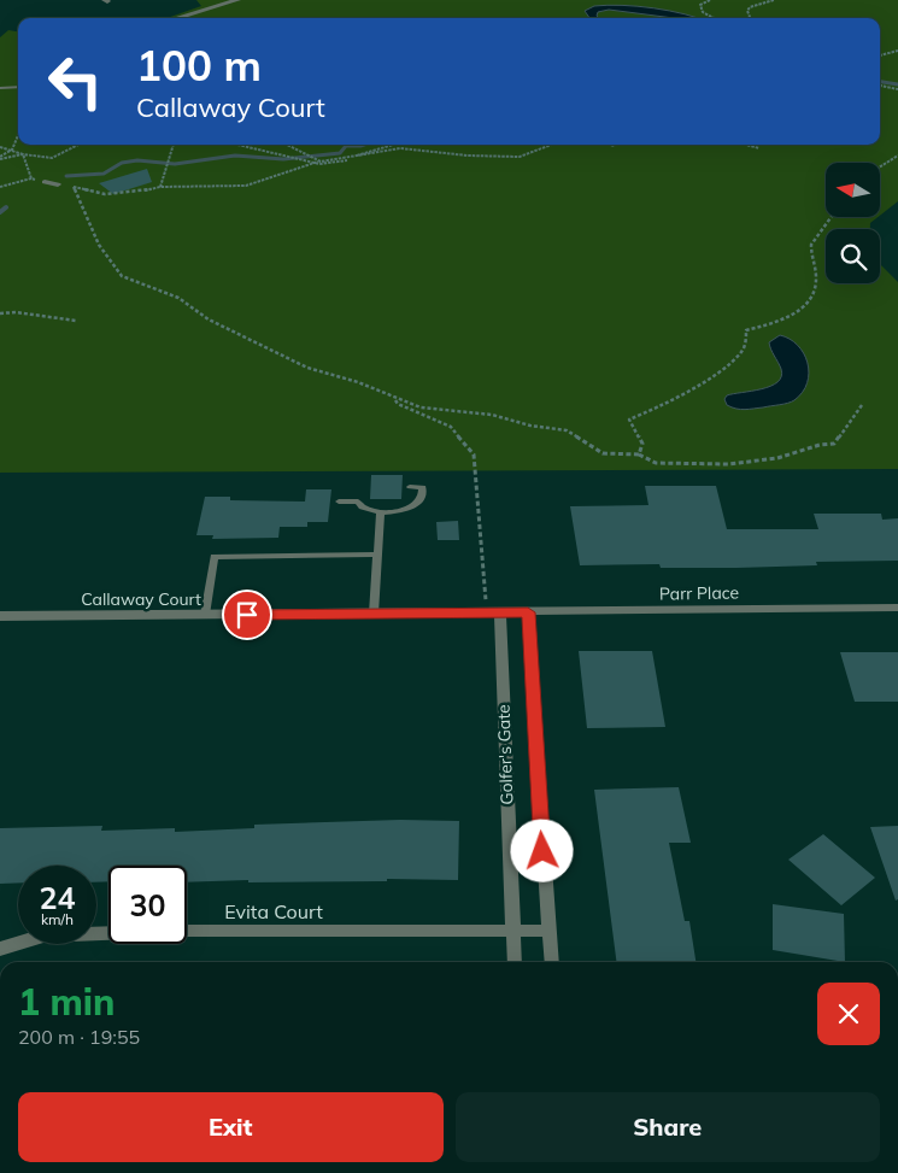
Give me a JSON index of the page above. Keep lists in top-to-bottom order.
{
  "streets": {
    "street": [
      "Parr Place",
      "Callaway Court",
      "Golfer's Gate",
      "Evita Court"
    ]
  },
  "crossings": [
    ["Parr Place", "Callaway Court"],
    ["Parr Place", "Golfer's Gate"],
    ["Callaway Court", "Golfer's Gate"],
    ["Golfer's Gate", "Evita Court"]
  ],
  "north": "left",
  "page": {
    "turn": ["100 m", "Callaway Court"],
    "speed": "24 km/h",
    "limit": "30",
    "heading": ["1 min", "200 m · 19:55"],
    "buttons": ["Exit", "Share"]
  }
}
